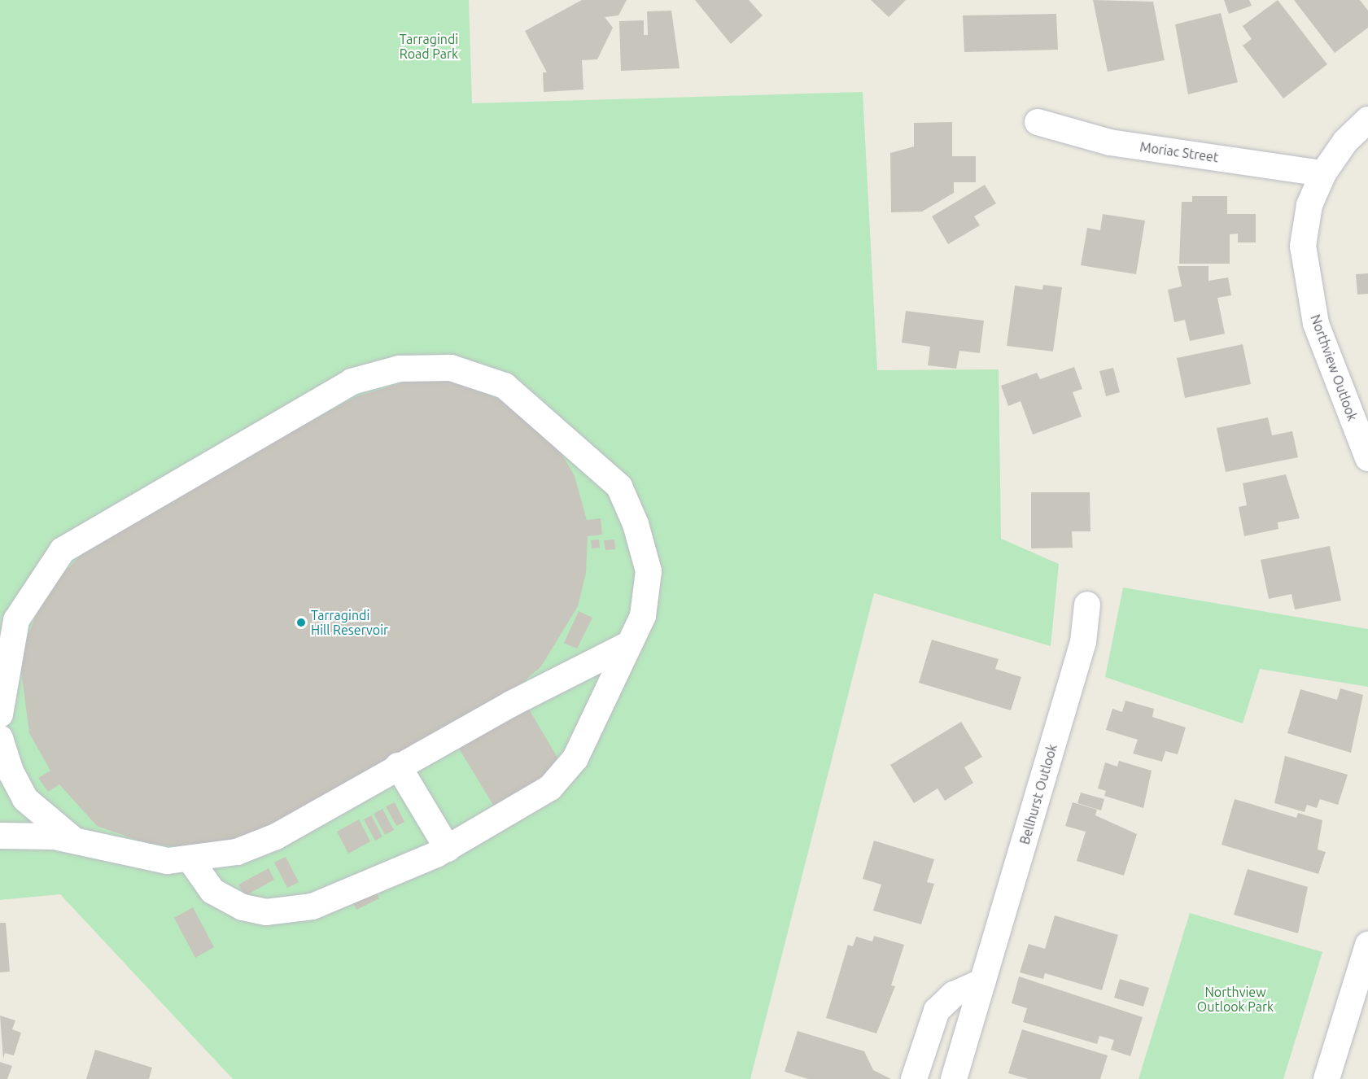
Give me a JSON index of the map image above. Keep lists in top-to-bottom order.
{
  "streets": {
    "street": ["Moriac Street", "Northview Outlook", "Bellhurst Outlook"]
  },
  "crossings": [
    ["Moriac Street", "Northview Outlook"]
  ],
  "parks": ["Tarragindi Road Park", "Northview Outlook Park"],
  "places": ["Tarragindi Hill Reservoir"]
}
